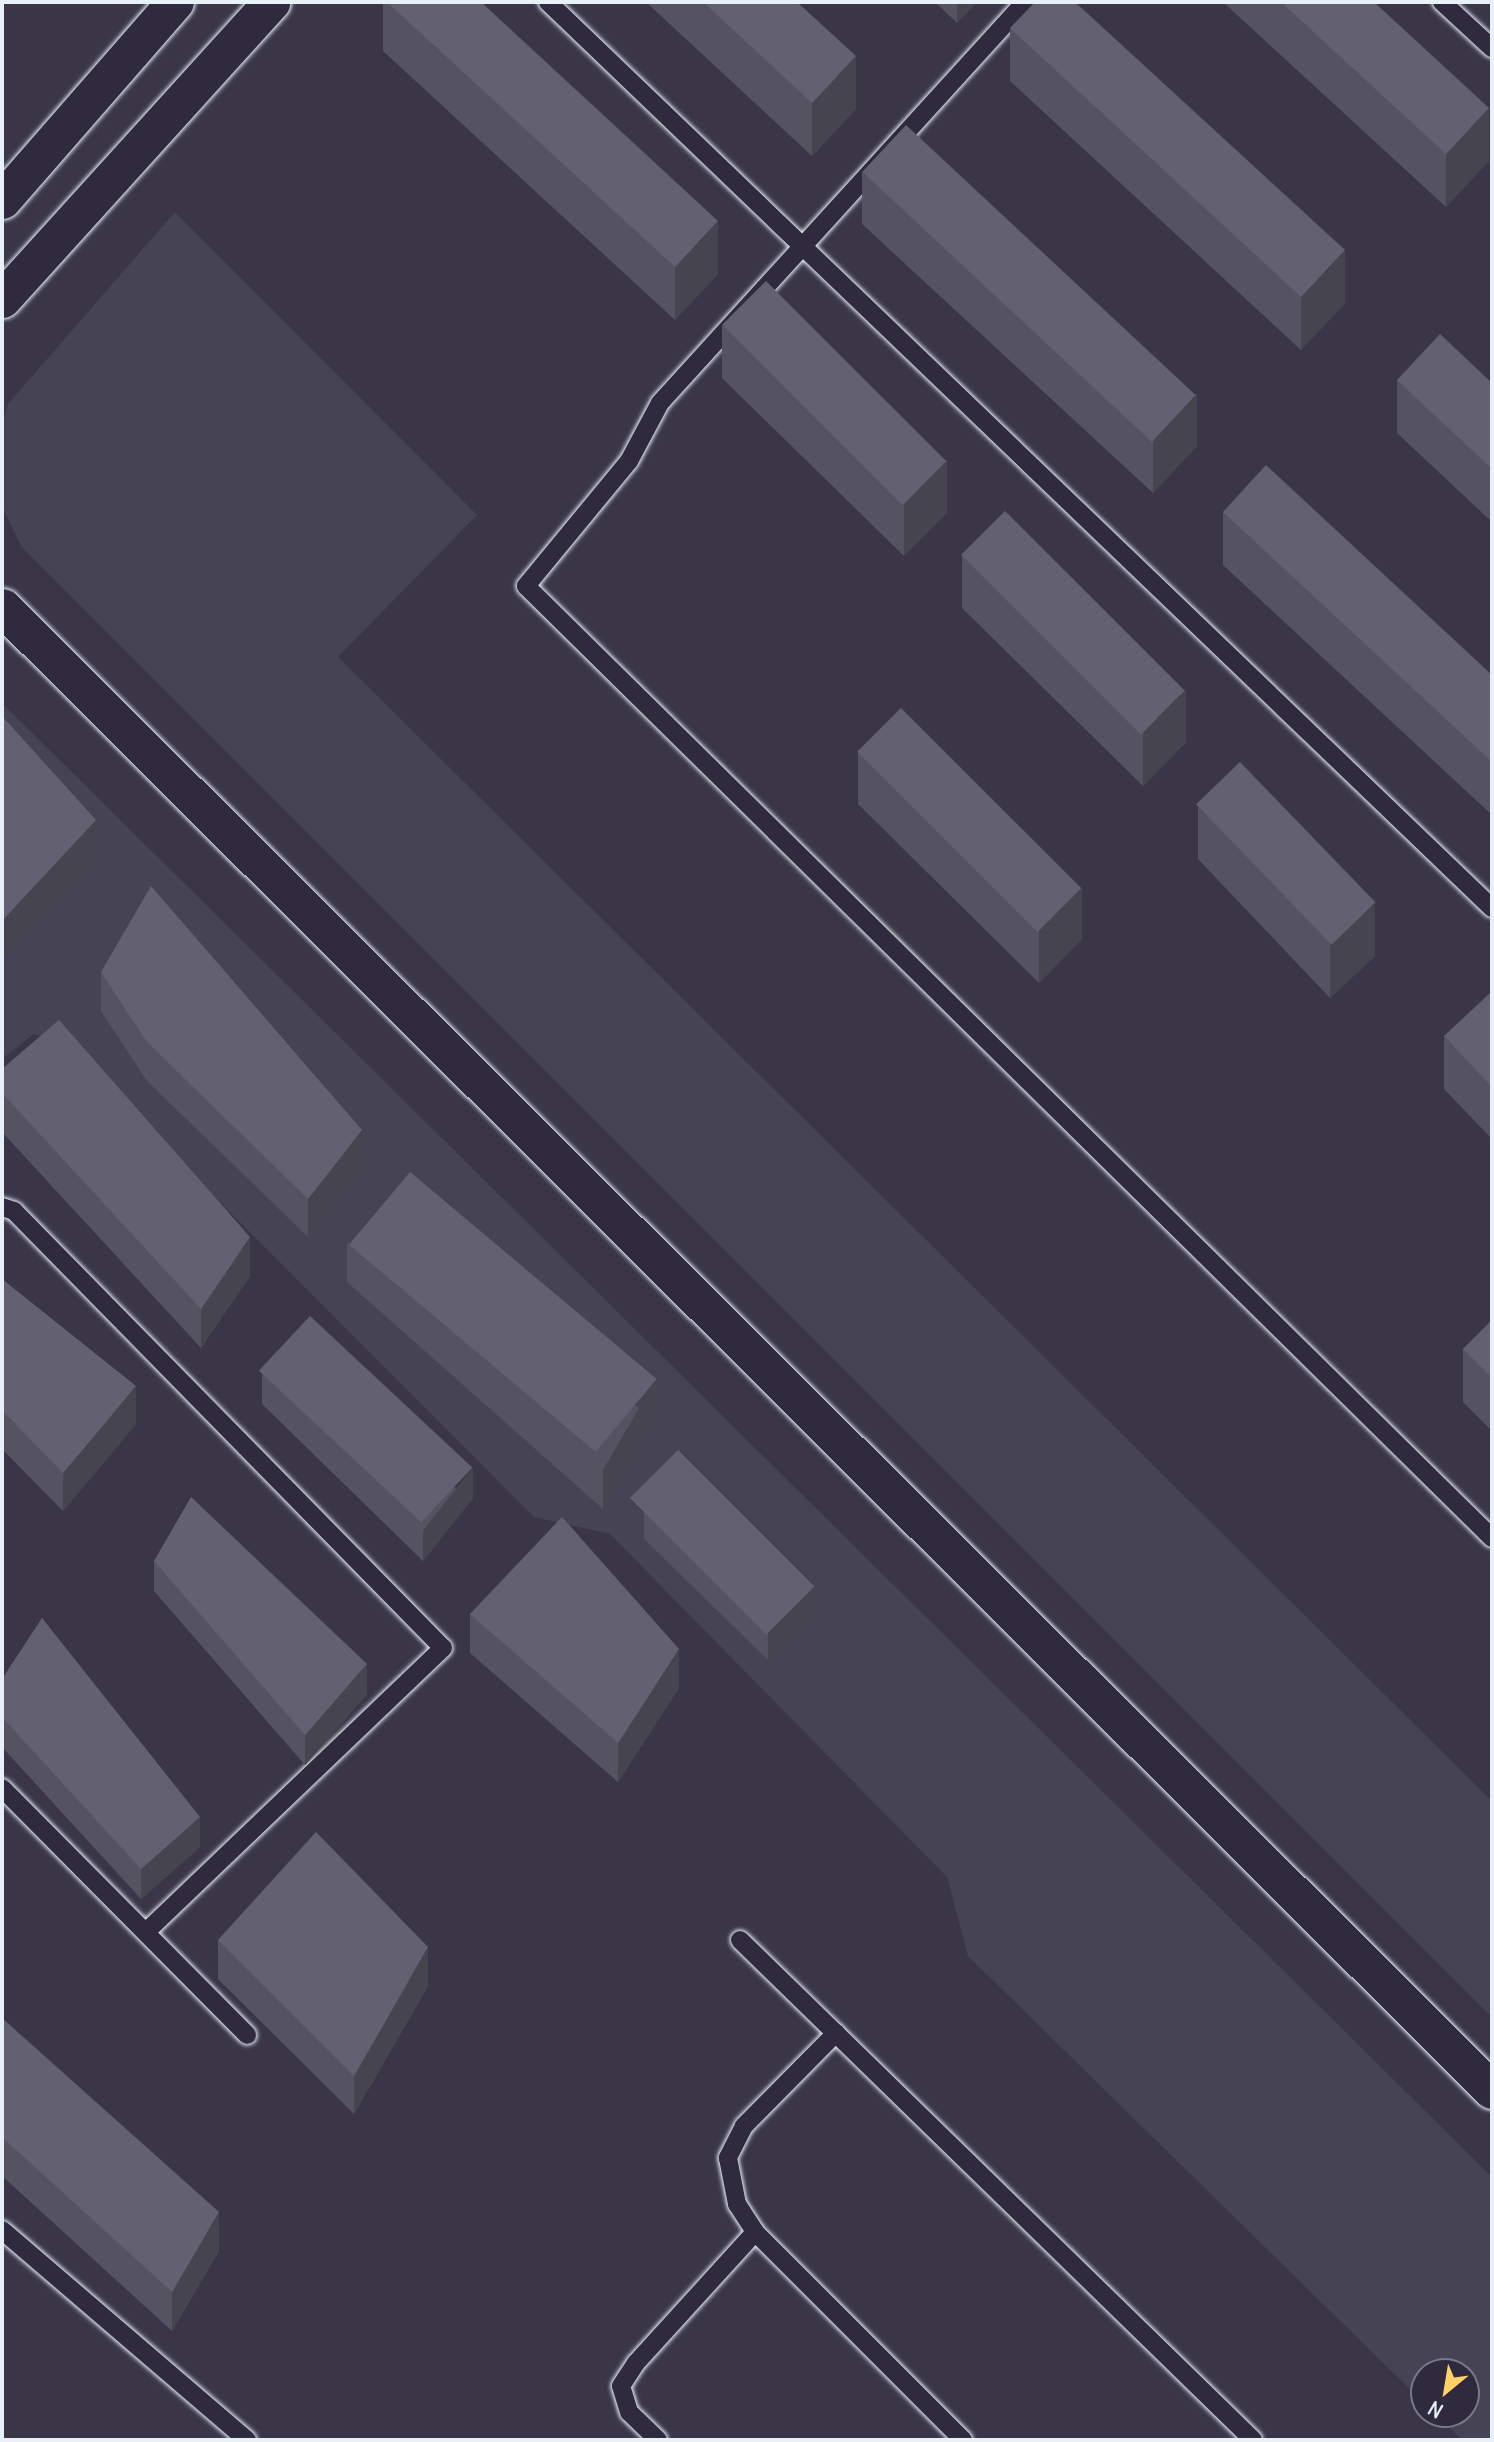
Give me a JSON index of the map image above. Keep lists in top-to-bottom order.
{
  "north": "bottom left"
}
